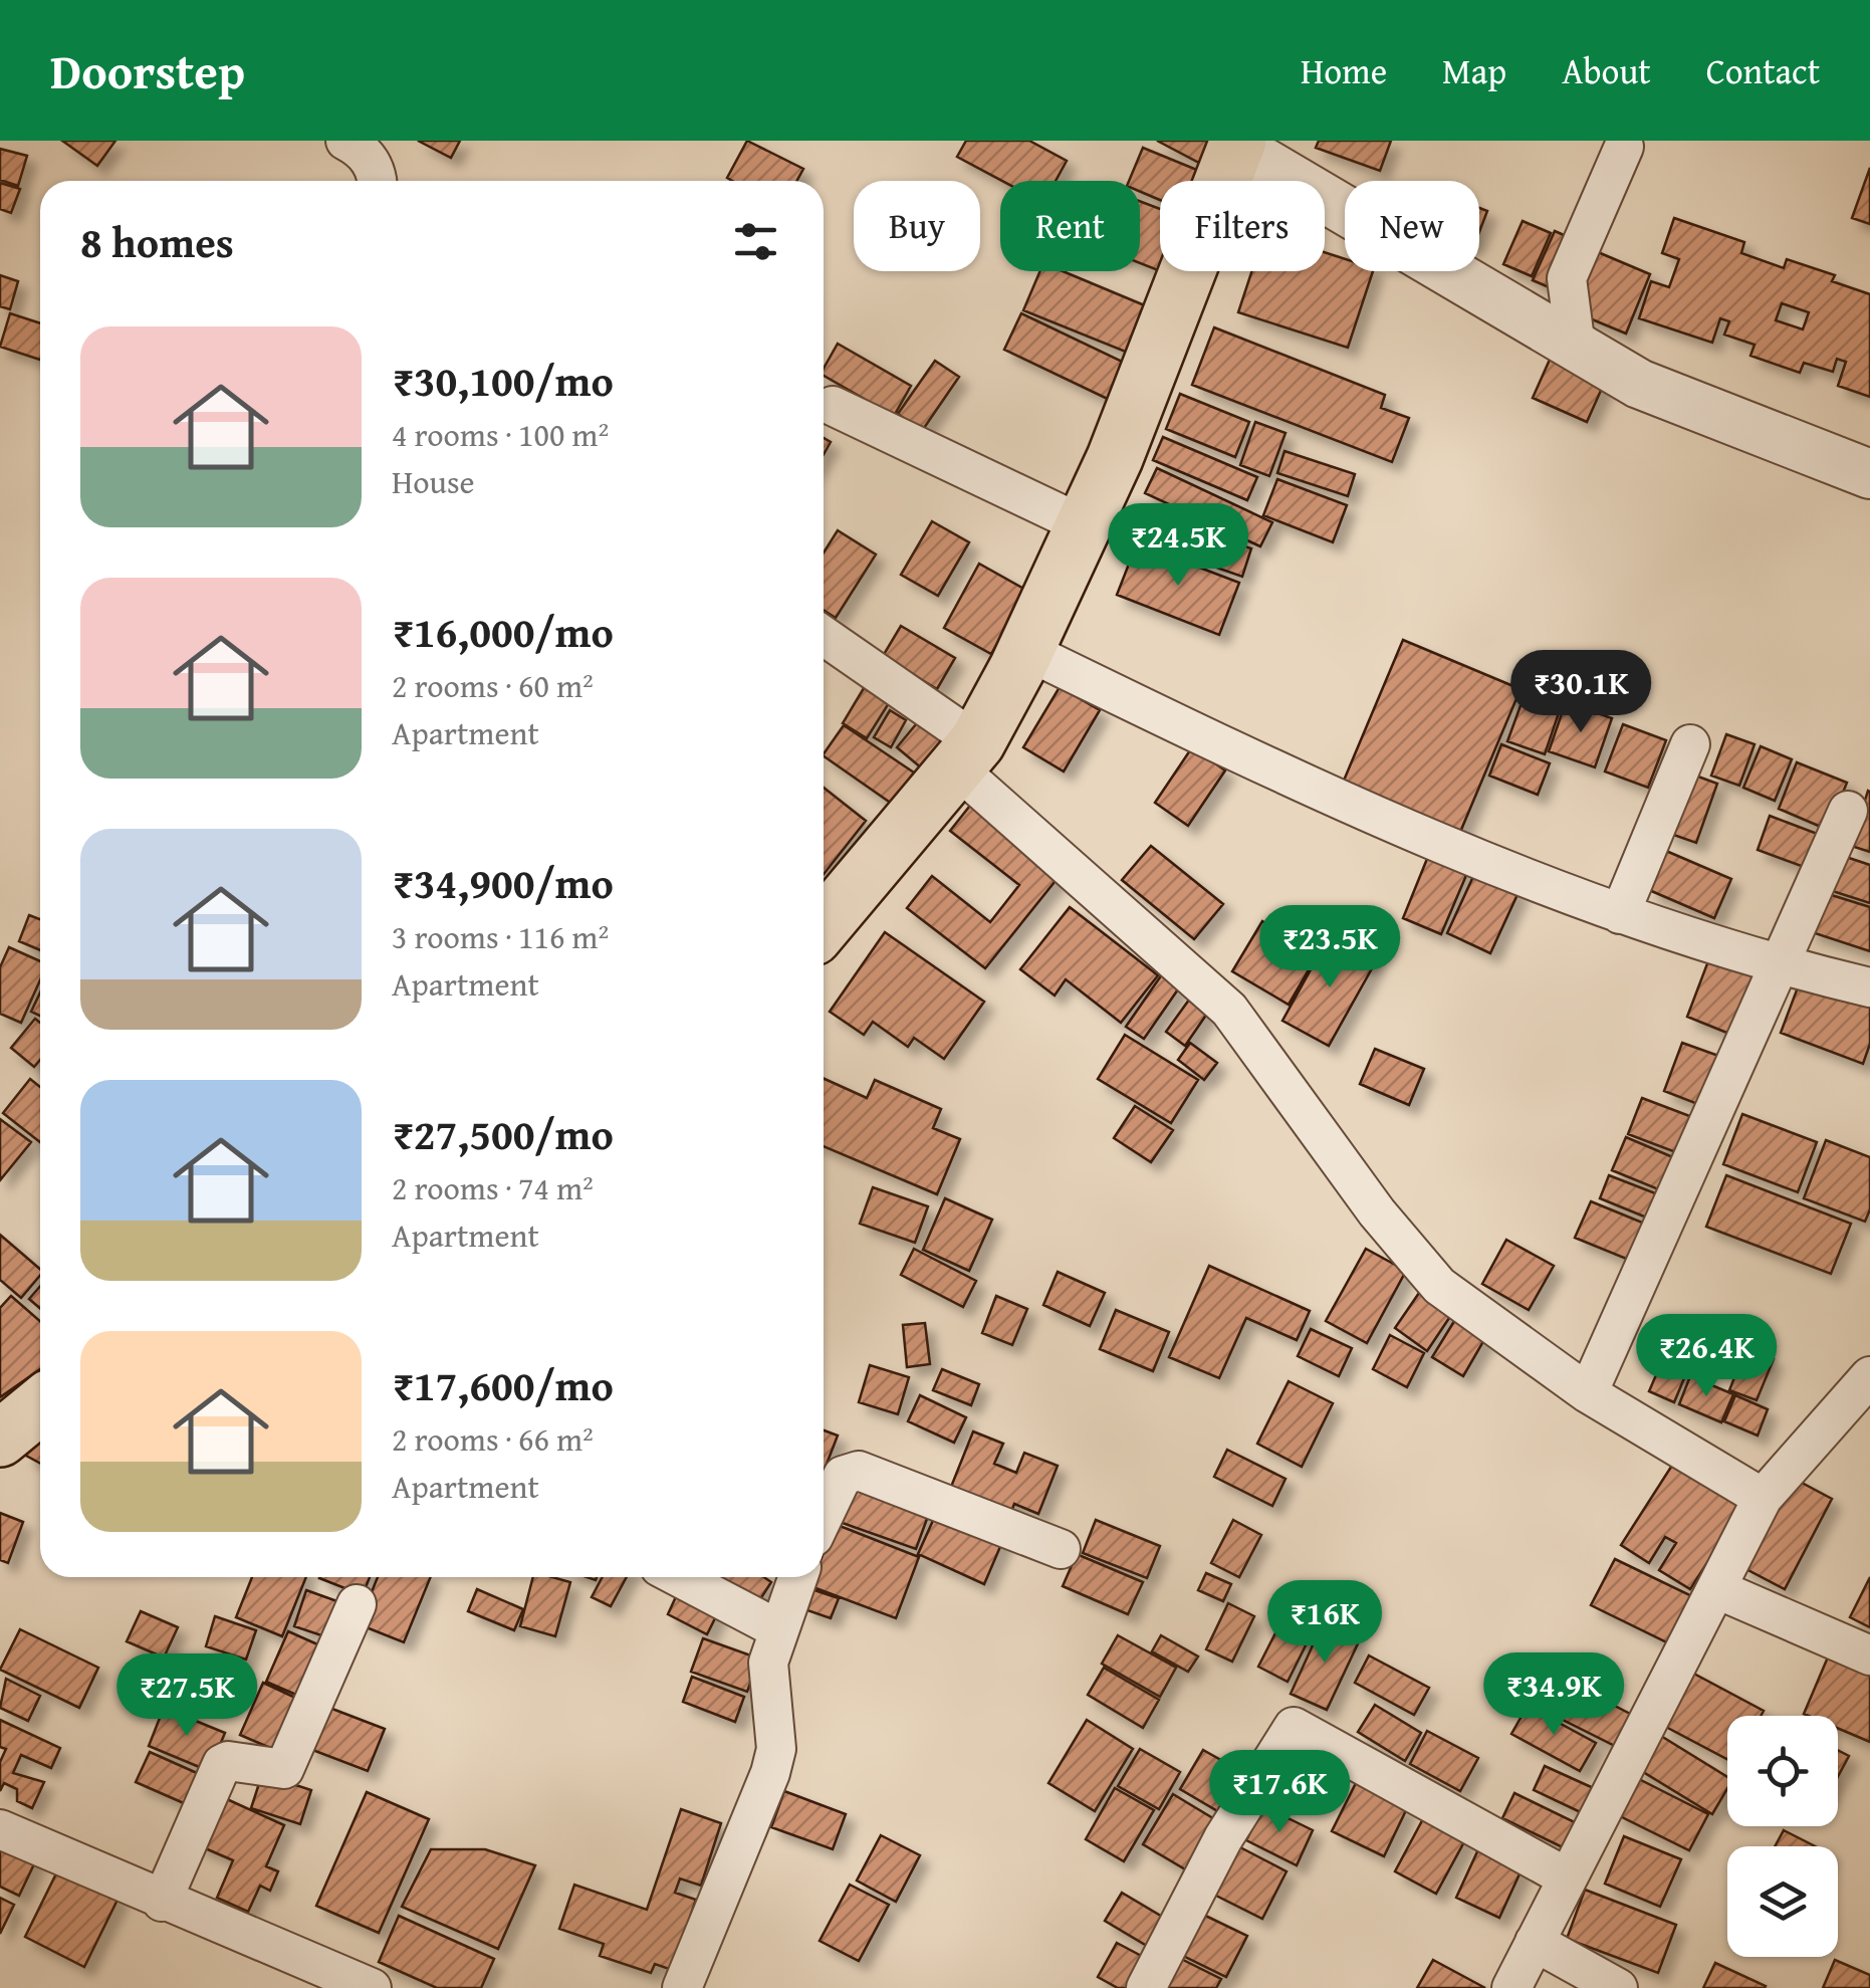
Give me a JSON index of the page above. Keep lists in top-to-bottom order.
{
  "page": {
    "header": "Doorstep",
    "nav": [
      "Home",
      "Map",
      "About",
      "Contact"
    ],
    "chip": [
      "Buy",
      "Rent",
      "Filters",
      "New"
    ],
    "heading": "8 homes",
    "list": [
      {
        "name": "₹30,100/mo",
        "note": "4 rooms · 100 m² · House"
      },
      {
        "name": "₹16,000/mo",
        "note": "2 rooms · 60 m² · Apartment"
      },
      {
        "name": "₹34,900/mo",
        "note": "3 rooms · 116 m² · Apartment"
      },
      {
        "name": "₹27,500/mo",
        "note": "2 rooms · 74 m² · Apartment"
      },
      {
        "name": "₹17,600/mo",
        "note": "2 rooms · 66 m² · Apartment"
      }
    ],
    "price": [
      "₹24.5K",
      "₹30.1K",
      "₹23.5K",
      "₹26.4K",
      "₹16K",
      "₹34.9K",
      "₹27.5K",
      "₹17.6K"
    ]
  }
}
